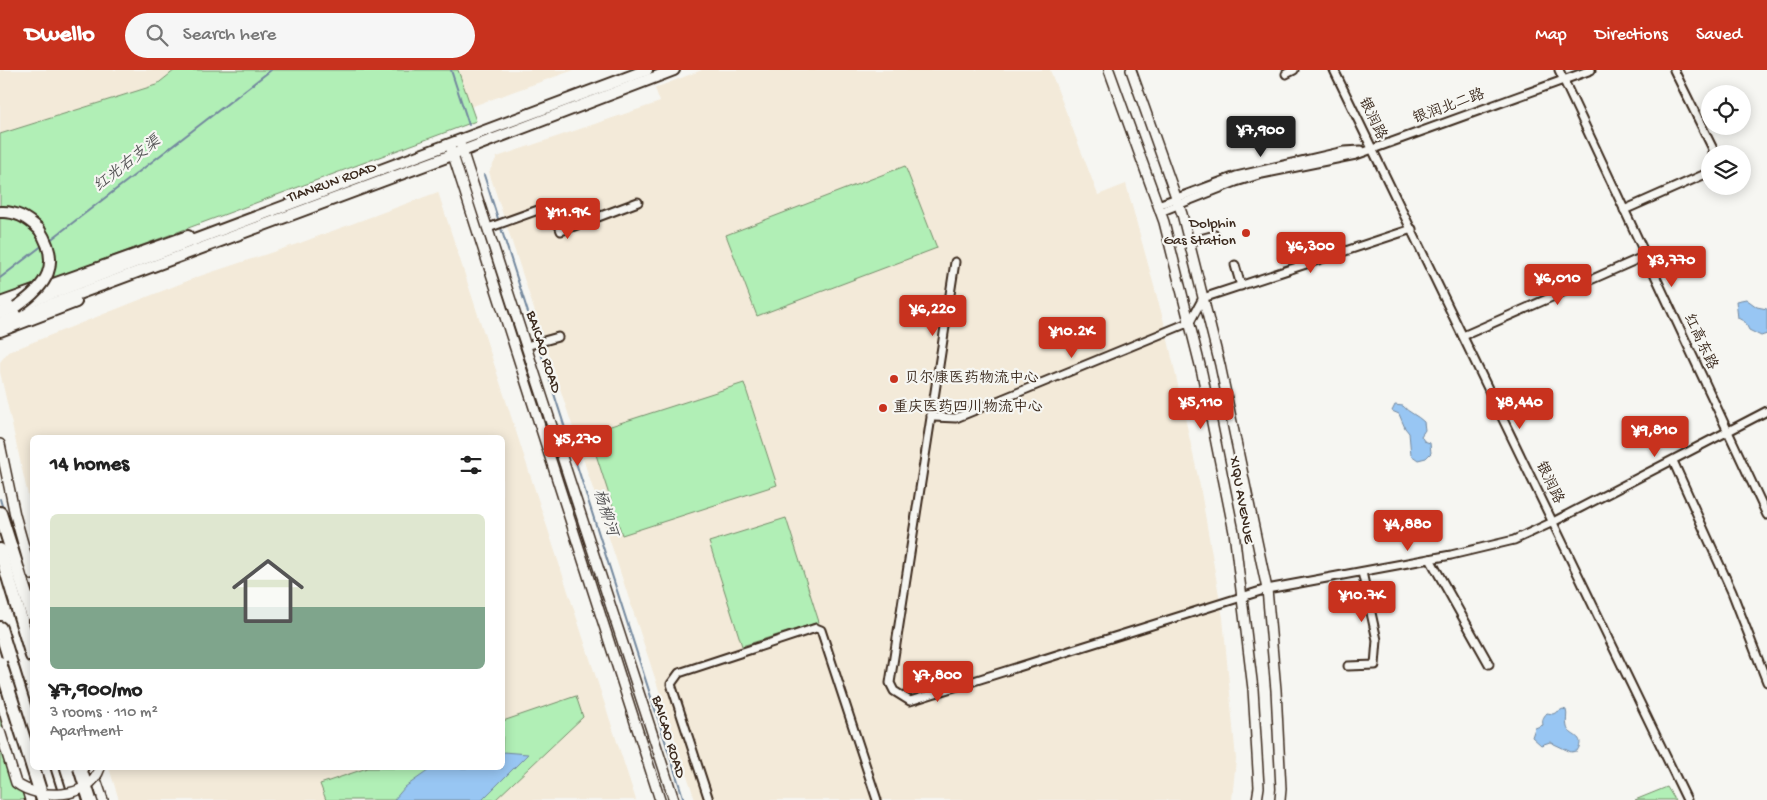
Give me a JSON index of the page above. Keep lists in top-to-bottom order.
{
  "streets": {
    "main road": ["TIANRUN ROAD", "BAICAO ROAD", "XIQU AVENUE"],
    "street": ["银润北二路", "银润路", "红高东路"]
  },
  "crossings": [
    ["银润北二路", "银润路"],
    ["银润北二路", "红高东路"],
    ["银润北二路", "XIQU AVENUE"],
    ["TIANRUN ROAD", "BAICAO ROAD"]
  ],
  "water": ["红光右支渠", "杨柳河"],
  "places": ["Dolphin Gas Station", "贝尔康医药物流中心", "重庆医药四川物流中心"],
  "page": {
    "header": "Dwello",
    "search": "Search here",
    "nav": ["Map", "Directions", "Saved"],
    "price": [
      "¥7,900",
      "¥11.9K",
      "¥6,300",
      "¥3,770",
      "¥6,010",
      "¥6,220",
      "¥10.2K",
      "¥5,110",
      "¥8,440",
      "¥9,810",
      "¥5,270",
      "¥4,880",
      "¥10.7K",
      "¥7,800"
    ],
    "heading": "14 homes",
    "list": [
      {
        "name": "¥7,900/mo",
        "note": "3 rooms · 110 m² · Apartment"
      }
    ]
  }
}
